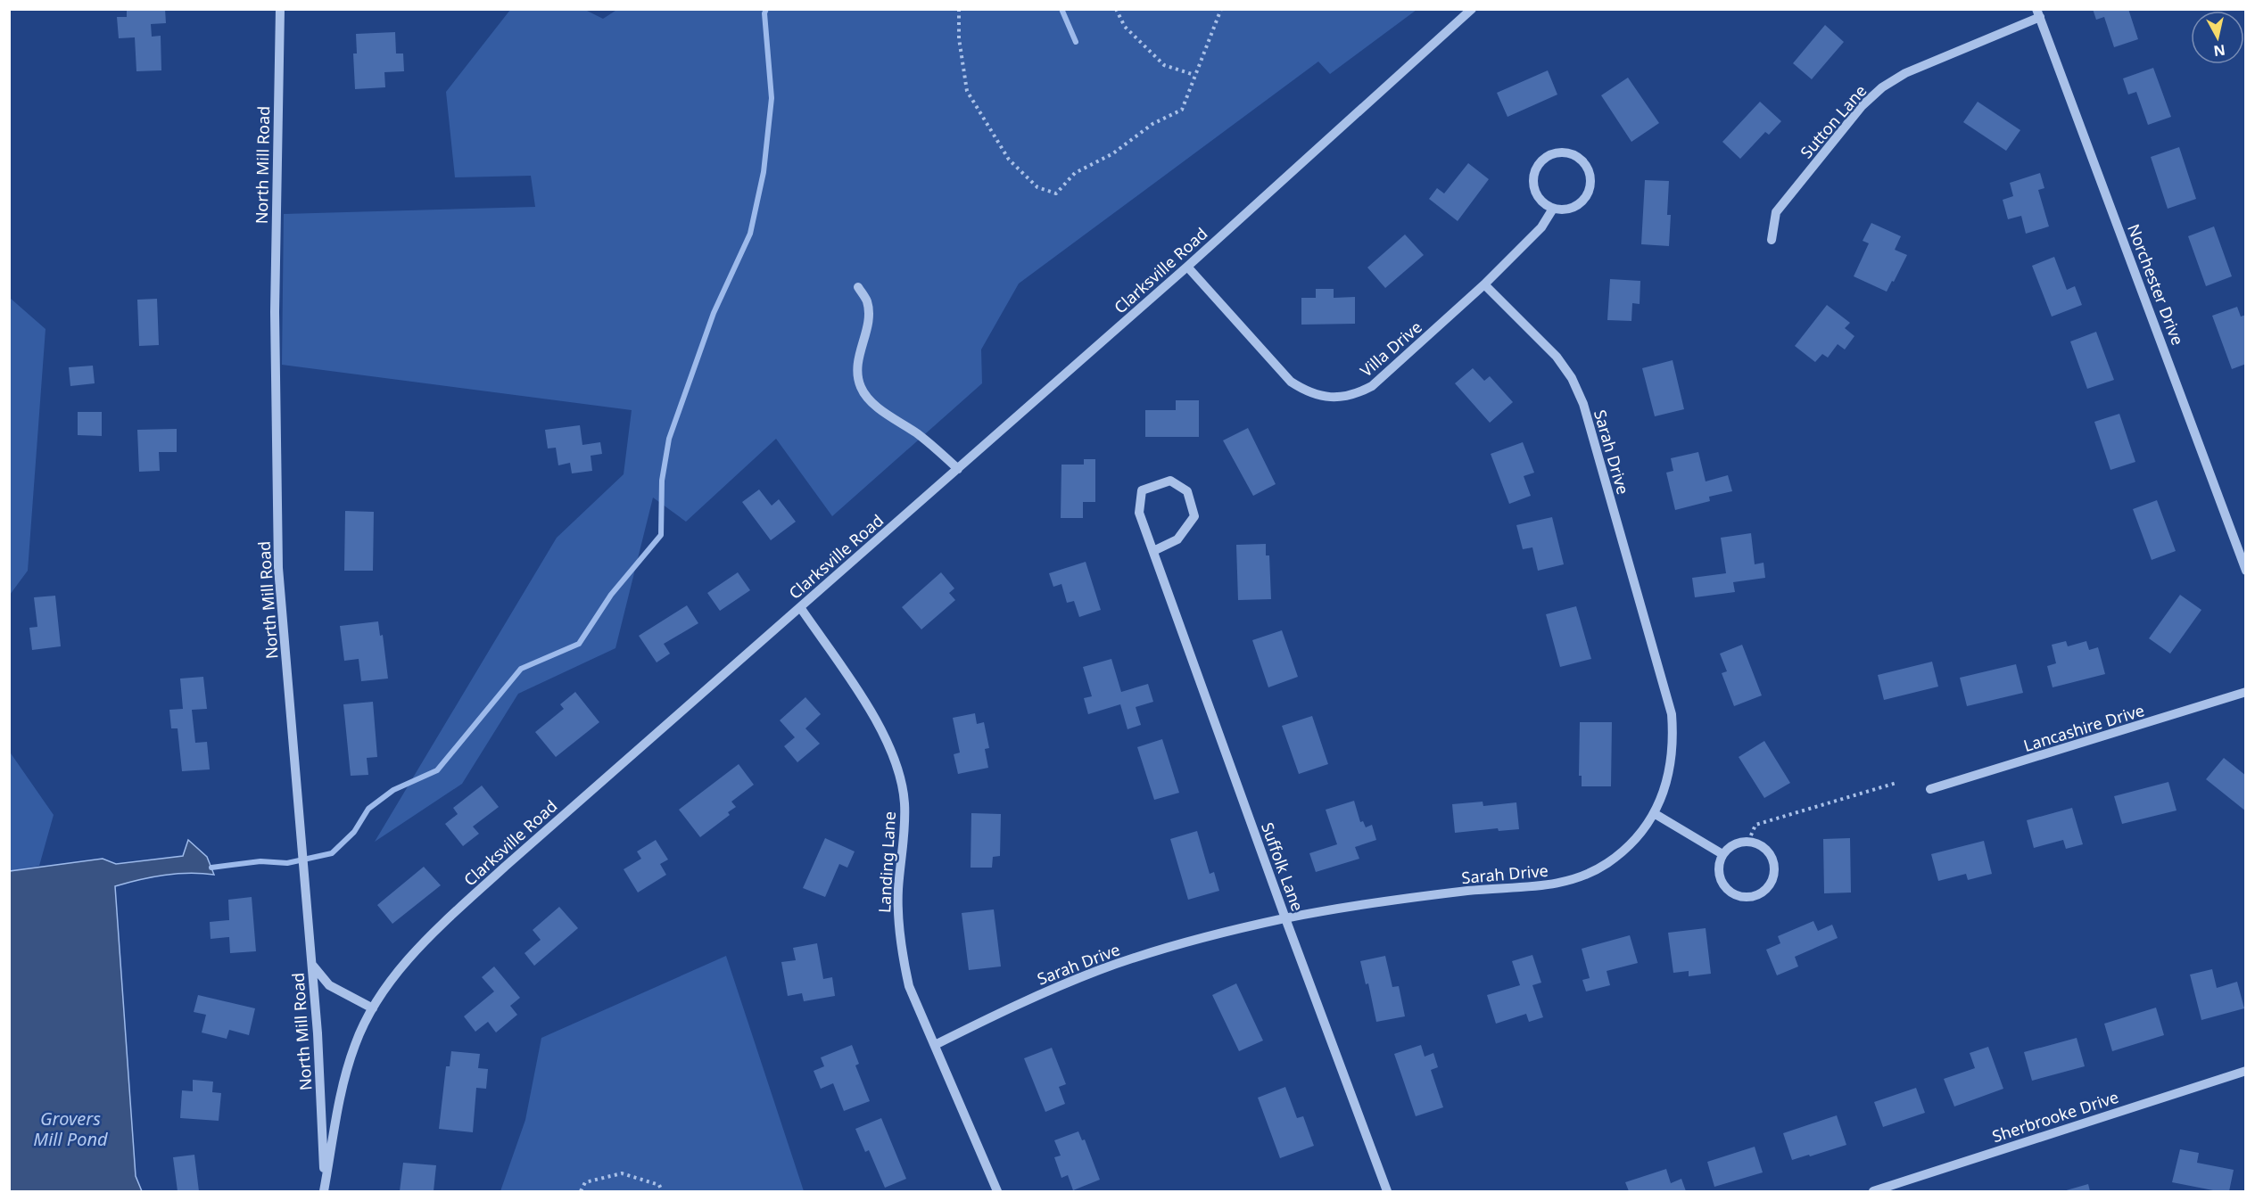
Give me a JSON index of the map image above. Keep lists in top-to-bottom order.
{
  "streets": {
    "street": [
      "Sutton Lane",
      "North Mill Road",
      "Clarksville Road",
      "Norchester Drive",
      "Villa Drive",
      "Sarah Drive",
      "Lancashire Drive",
      "Landing Lane",
      "Suffolk Lane",
      "Sherbrooke Drive"
    ]
  },
  "crossings": [
    ["Sutton Lane", "Norchester Drive"],
    ["North Mill Road", "Clarksville Road"],
    ["Clarksville Road", "Villa Drive"],
    ["Clarksville Road", "Landing Lane"],
    ["Villa Drive", "Sarah Drive"],
    ["Sarah Drive", "Landing Lane"],
    ["Sarah Drive", "Suffolk Lane"]
  ],
  "water": ["Grovers Mill Pond"],
  "north": "bottom"
}
